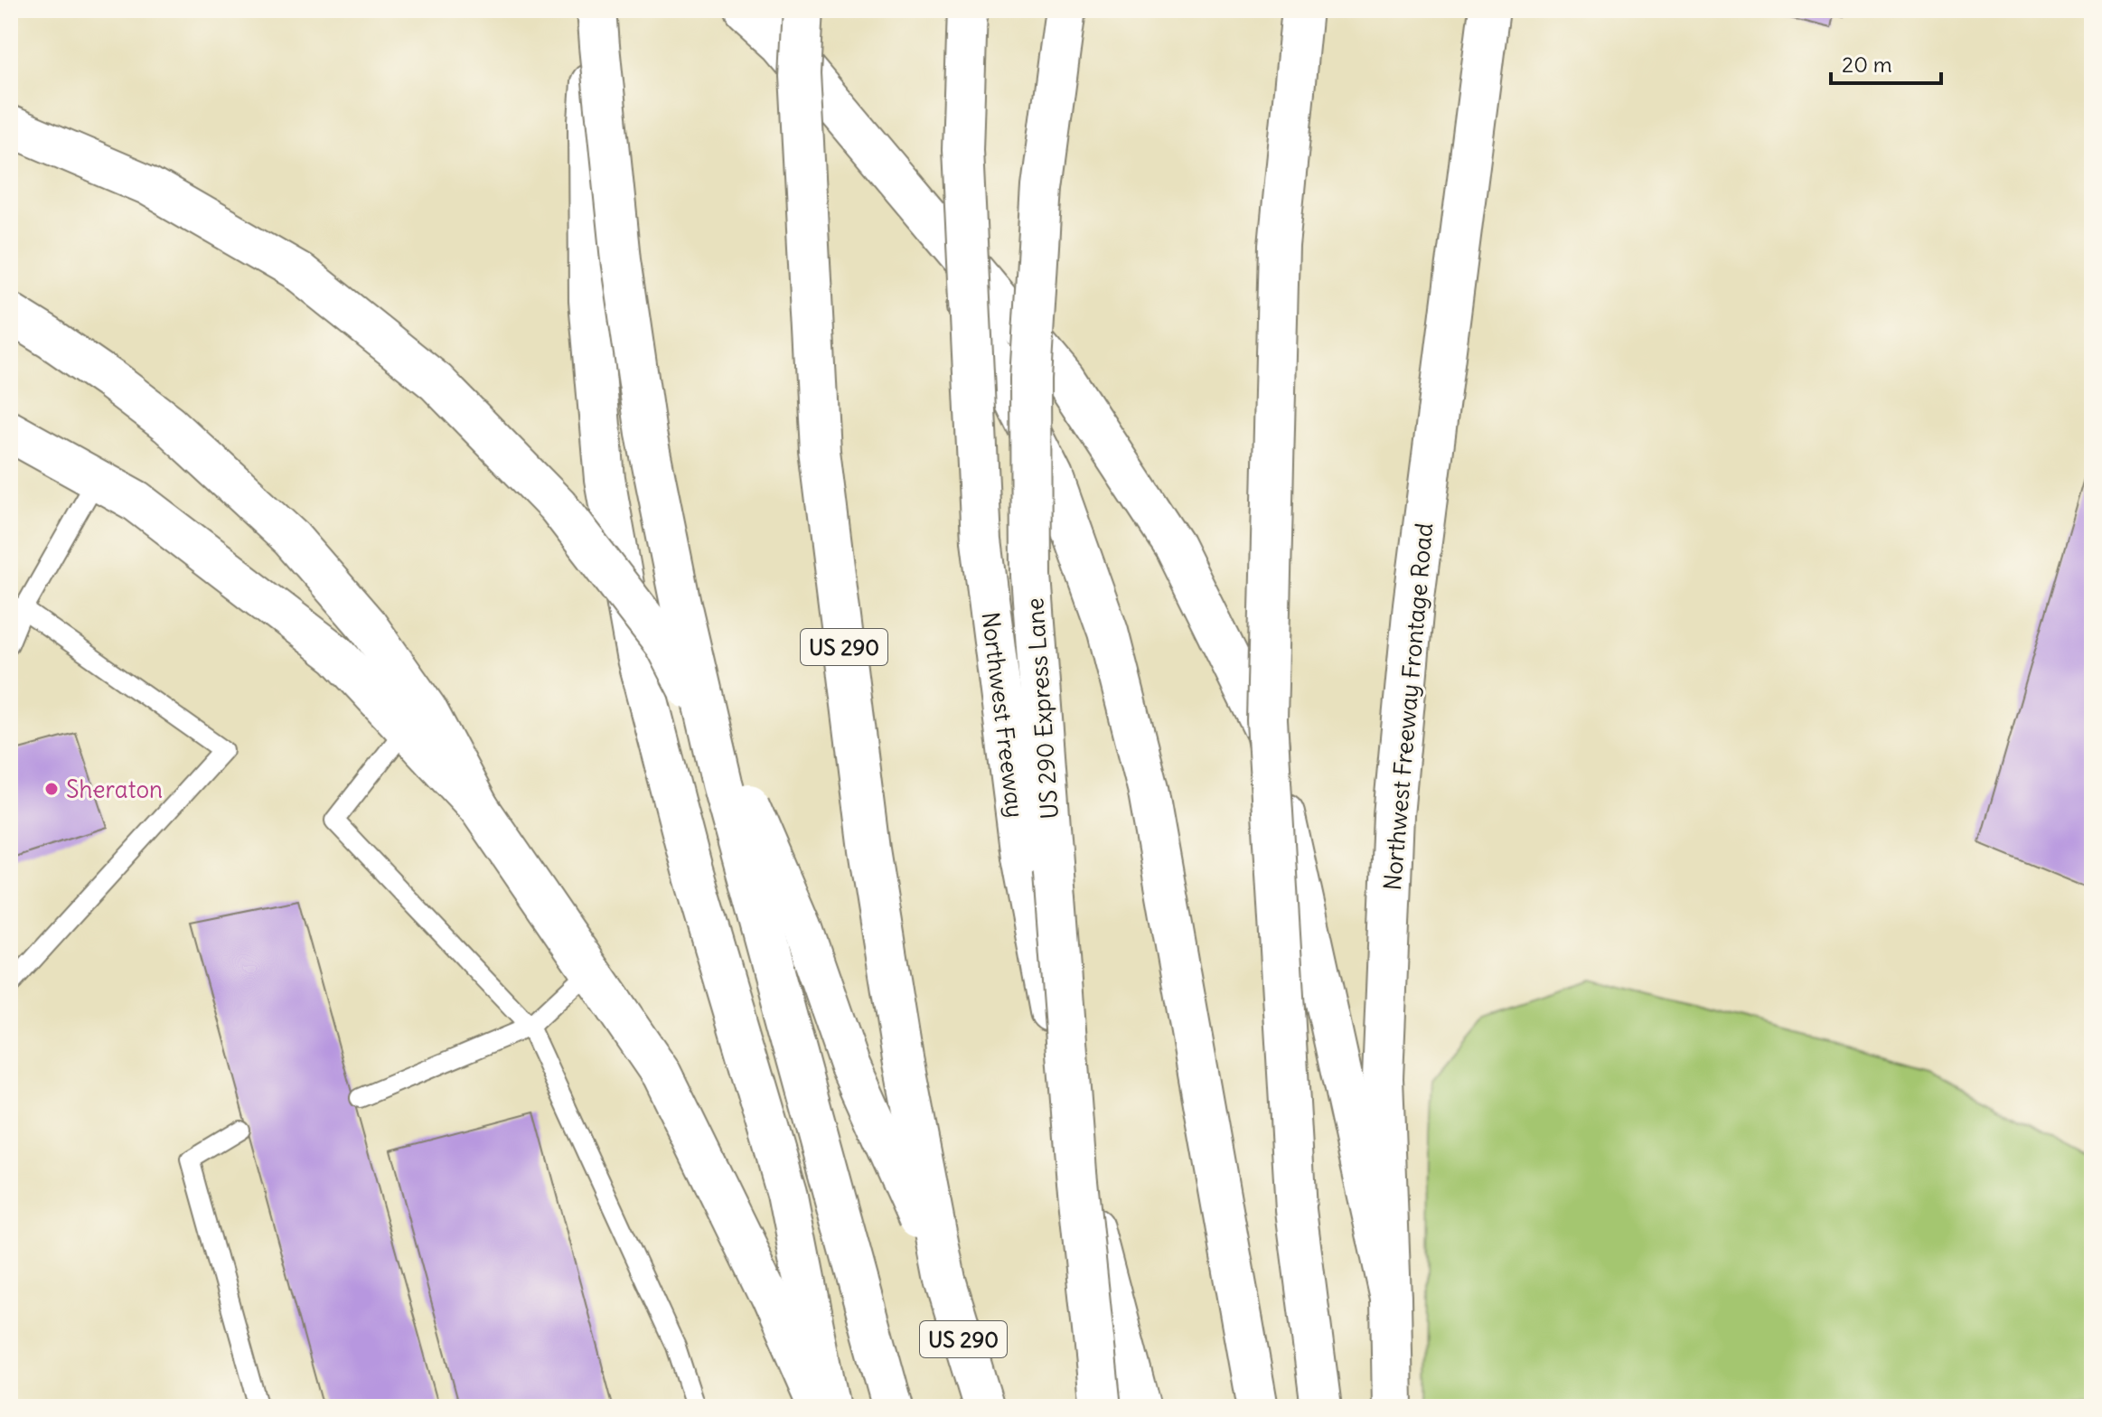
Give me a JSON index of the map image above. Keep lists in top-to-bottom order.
{
  "streets": {
    "main road": [
      "US 290",
      "Northwest Freeway Frontage Road",
      "US 290 Express Lane",
      "Northwest Freeway"
    ]
  },
  "places": ["Sheraton"],
  "scale_bar": "20 m"
}
